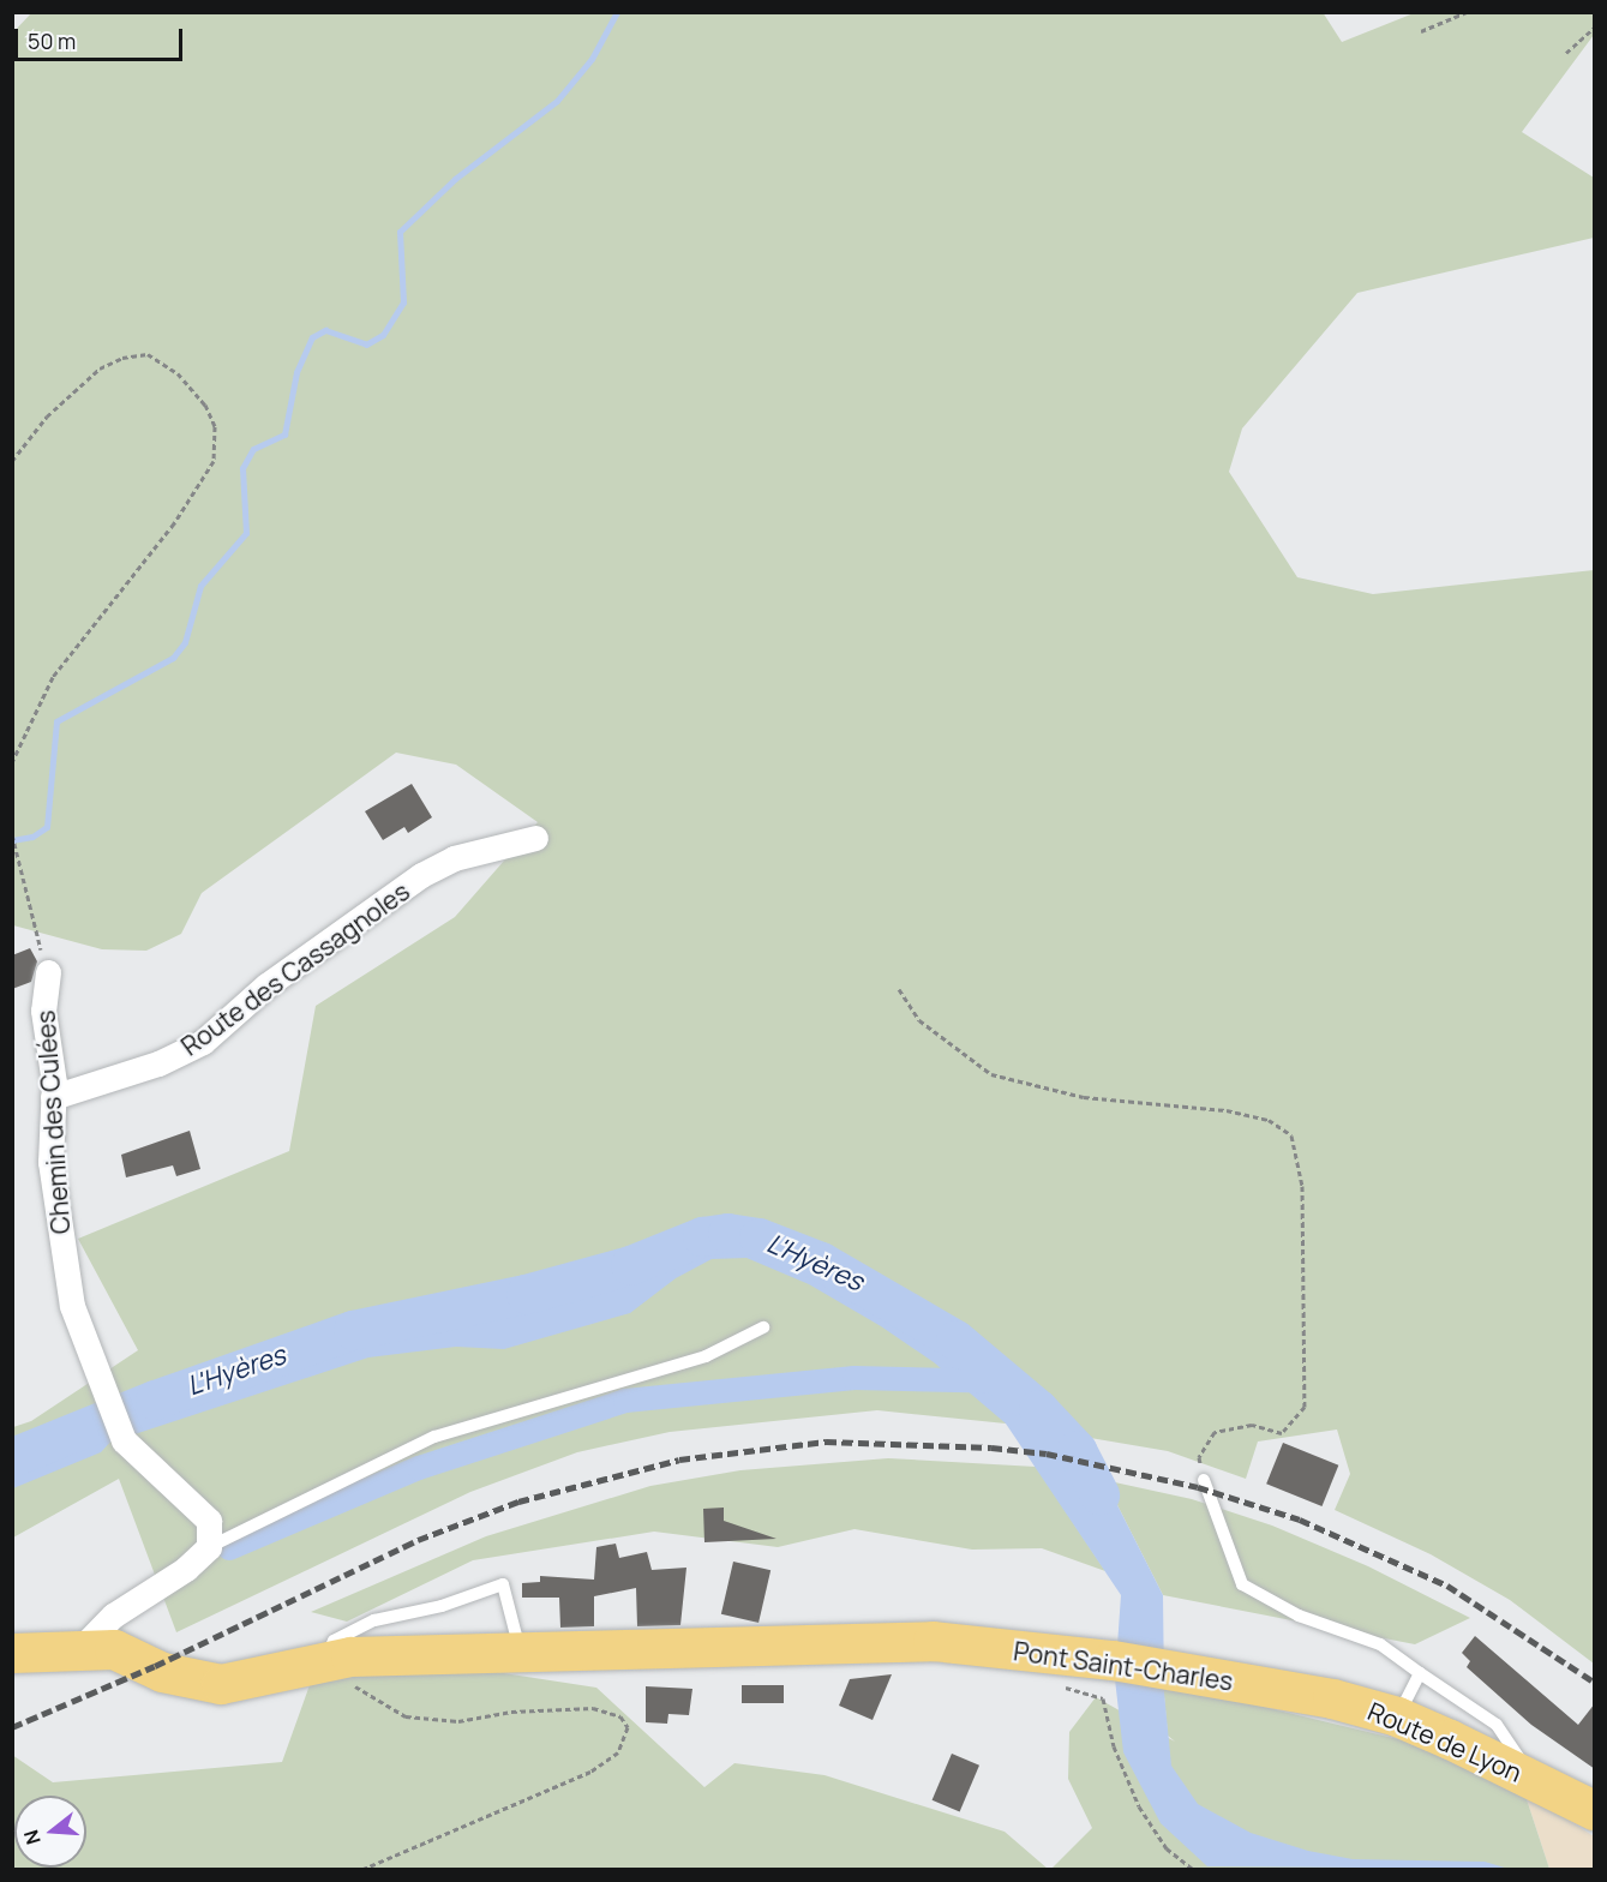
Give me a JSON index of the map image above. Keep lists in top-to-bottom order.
{
  "streets": {
    "main road": ["Pont Saint-Charles", "Route de Lyon"],
    "street": ["Route des Cassagnoles", "Chemin des Culées"]
  },
  "crossings": [
    ["Route des Cassagnoles", "Chemin des Culées"],
    ["Pont Saint-Charles", "Route de Lyon"]
  ],
  "water": ["L'Hyères"],
  "scale_bar": "50 m",
  "north": "left"
}
